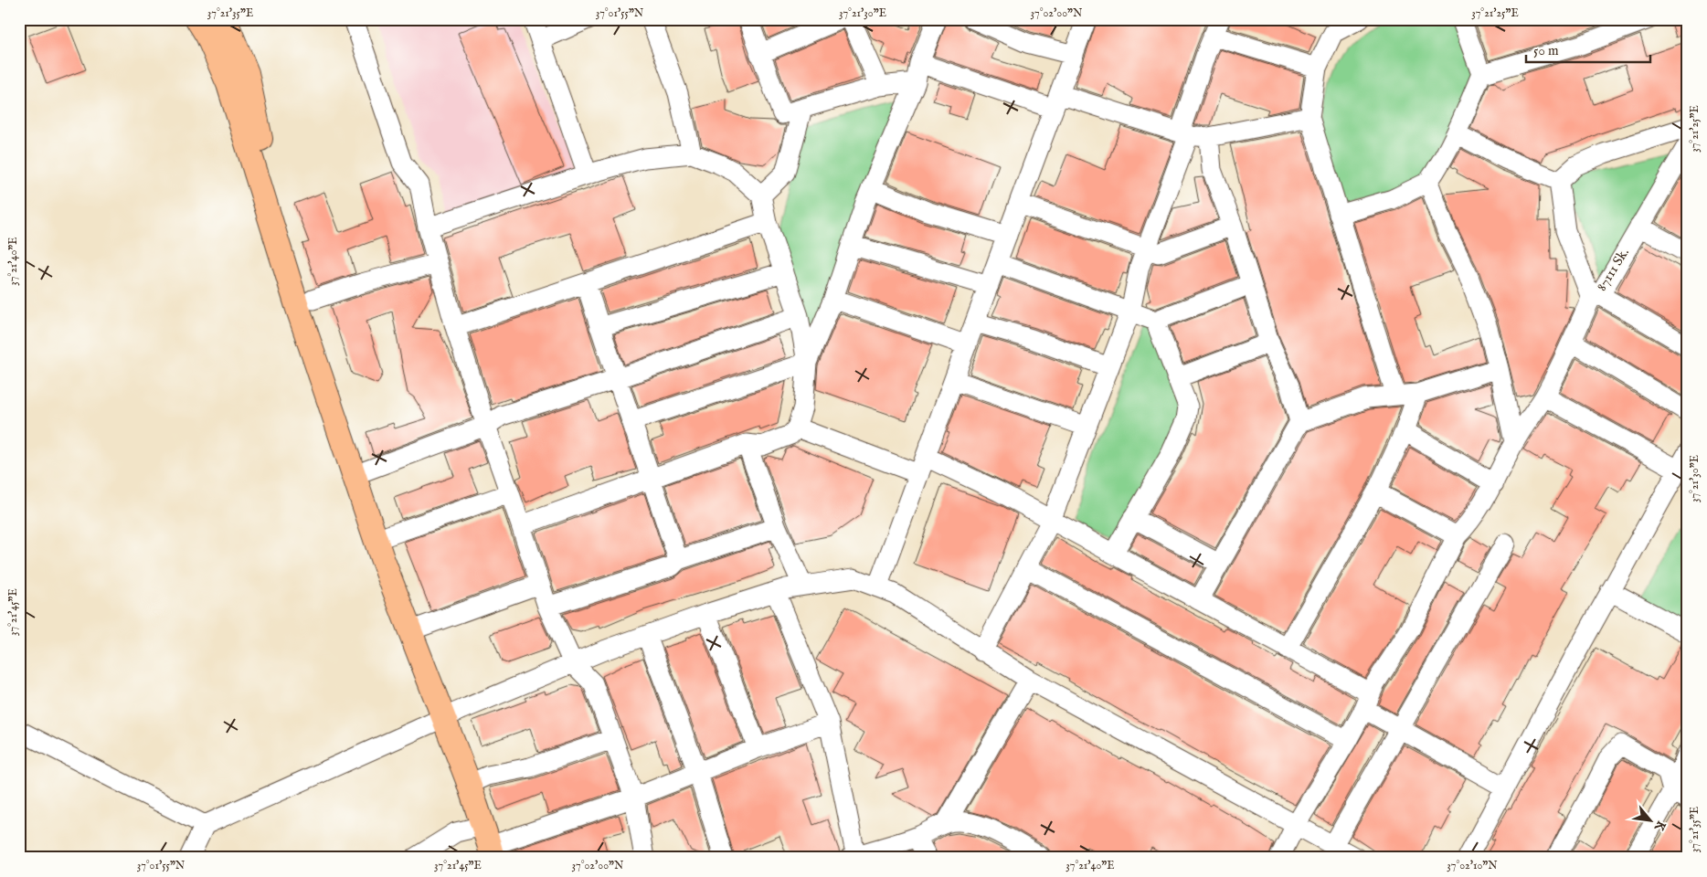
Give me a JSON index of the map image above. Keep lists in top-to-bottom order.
{
  "streets": {
    "street": ["87111 Sk."]
  },
  "scale_bar": "50 m",
  "north": "bottom right",
  "coordinates": [
    "37°21'35\"E",
    "37°01'55\"N",
    "37°21'30\"E",
    "37°02'00\"N",
    "37°21'25\"E",
    "37°21'40\"E",
    "37°21'45\"E",
    "37°02'10\"N"
  ]
}
